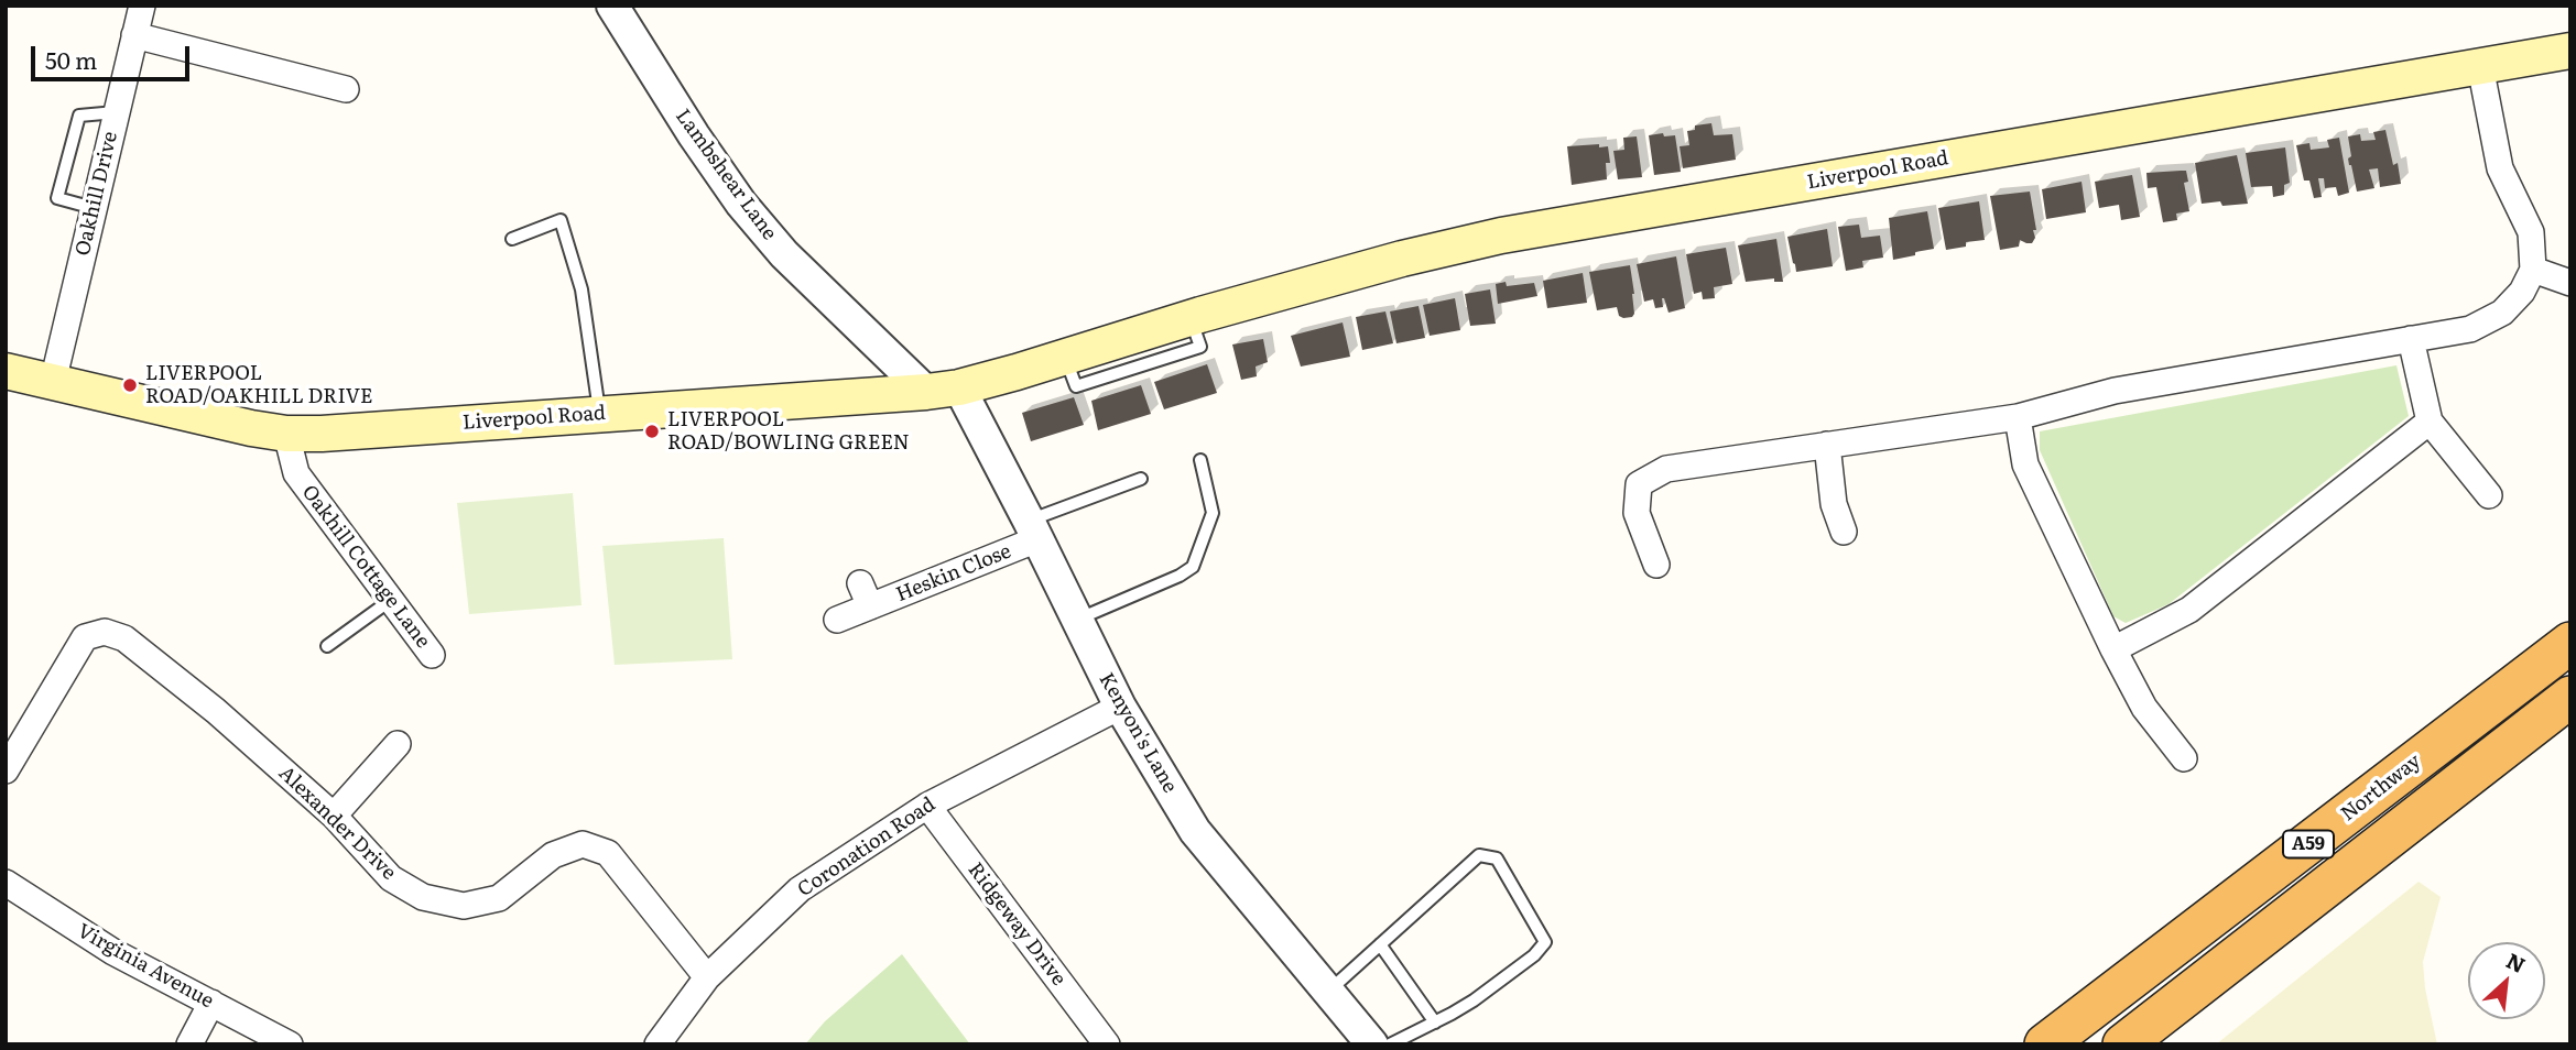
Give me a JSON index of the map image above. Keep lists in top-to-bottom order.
{
  "streets": {
    "highway": ["Northway", "A59"],
    "main road": ["Liverpool Road"],
    "street": [
      "Lambshear Lane",
      "Oakhill Drive",
      "Oakhill Cottage Lane",
      "Heskin Close",
      "Kenyon's Lane",
      "Alexander Drive",
      "Coronation Road",
      "Ridgeway Drive",
      "Virginia Avenue"
    ]
  },
  "crossings": [
    ["Liverpool Road", "Lambshear Lane"],
    ["Liverpool Road", "Oakhill Drive"],
    ["Liverpool Road", "Oakhill Cottage Lane"],
    ["Liverpool Road", "Kenyon's Lane"],
    ["Lambshear Lane", "Kenyon's Lane"],
    ["Heskin Close", "Kenyon's Lane"],
    ["Kenyon's Lane", "Coronation Road"],
    ["Alexander Drive", "Coronation Road"],
    ["Coronation Road", "Ridgeway Drive"]
  ],
  "places": ["LIVERPOOL ROAD/OAKHILL DRIVE", "LIVERPOOL ROAD/BOWLING GREEN"],
  "scale_bar": "50 m",
  "north": "top right"
}
